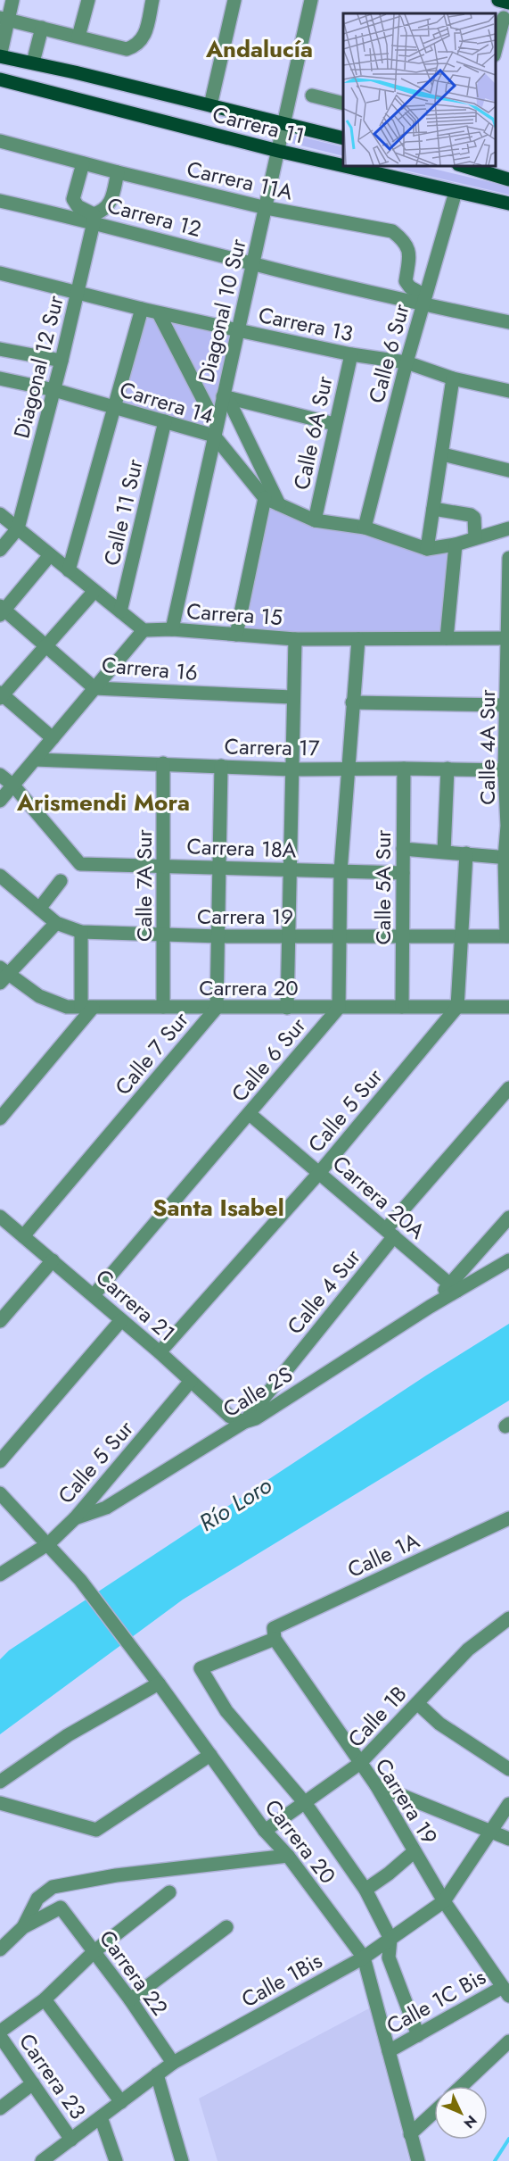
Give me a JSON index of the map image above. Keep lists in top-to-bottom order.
{
  "streets": {
    "main road": ["Carrera 11"],
    "street": [
      "Carrera 11A",
      "Carrera 12",
      "Diagonal 10 Sur",
      "Carrera 13",
      "Calle 6 Sur",
      "Diagonal 12 Sur",
      "Carrera 14",
      "Calle 6A Sur",
      "Calle 11 Sur",
      "Carrera 15",
      "Carrera 16",
      "Carrera 17",
      "Calle 4A Sur",
      "Carrera 18A",
      "Calle 7A Sur",
      "Calle 5A Sur",
      "Carrera 19",
      "Carrera 20",
      "Calle 7 Sur",
      "Calle 5 Sur",
      "Carrera 20A",
      "Calle 4 Sur",
      "Carrera 21",
      "Calle 2S",
      "Calle 1A",
      "Calle 1B",
      "Carrera 22",
      "Calle 1Bis",
      "Calle 1C Bis",
      "Carrera 23"
    ]
  },
  "crossings": [
    ["Carrera 11", "Diagonal 10 Sur"],
    ["Carrera 11", "Calle 6 Sur"],
    ["Carrera 11A", "Carrera 12"],
    ["Carrera 11A", "Diagonal 10 Sur"],
    ["Carrera 11A", "Calle 6 Sur"],
    ["Carrera 12", "Diagonal 10 Sur"],
    ["Carrera 12", "Calle 6 Sur"],
    ["Carrera 12", "Diagonal 12 Sur"],
    ["Diagonal 10 Sur", "Carrera 13"],
    ["Diagonal 10 Sur", "Carrera 14"],
    ["Diagonal 10 Sur", "Carrera 15"],
    ["Carrera 13", "Calle 6 Sur"],
    ["Carrera 13", "Diagonal 12 Sur"],
    ["Carrera 13", "Calle 6A Sur"],
    ["Calle 6 Sur", "Carrera 14"],
    ["Calle 6 Sur", "Carrera 20"],
    ["Calle 6 Sur", "Carrera 20A"],
    ["Calle 6 Sur", "Carrera 21"],
    ["Diagonal 12 Sur", "Carrera 14"],
    ["Carrera 14", "Calle 6A Sur"],
    ["Carrera 14", "Calle 11 Sur"],
    ["Calle 11 Sur", "Carrera 16"],
    ["Carrera 15", "Calle 4A Sur"],
    ["Carrera 17", "Calle 4A Sur"],
    ["Carrera 17", "Calle 7A Sur"],
    ["Carrera 17", "Calle 5A Sur"],
    ["Carrera 17", "Calle 7 Sur"],
    ["Calle 4A Sur", "Carrera 19"],
    ["Carrera 18A", "Calle 7A Sur"],
    ["Carrera 18A", "Calle 5A Sur"],
    ["Carrera 18A", "Calle 7 Sur"],
    ["Calle 7A Sur", "Carrera 19"],
    ["Calle 7A Sur", "Carrera 20"],
    ["Calle 5A Sur", "Carrera 19"],
    ["Calle 5A Sur", "Carrera 20"],
    ["Carrera 19", "Calle 7 Sur"],
    ["Carrera 19", "Calle 1A"],
    ["Carrera 19", "Calle 1B"],
    ["Carrera 19", "Calle 1Bis"],
    ["Carrera 19", "Calle 1C Bis"],
    ["Carrera 20", "Calle 7 Sur"],
    ["Carrera 20", "Calle 5 Sur"],
    ["Carrera 20", "Calle 1A"],
    ["Carrera 20", "Calle 1B"],
    ["Carrera 20", "Calle 1Bis"],
    ["Carrera 20", "Calle 1C Bis"],
    ["Calle 7 Sur", "Carrera 21"],
    ["Calle 5 Sur", "Carrera 20A"],
    ["Calle 5 Sur", "Carrera 21"],
    ["Calle 5 Sur", "Calle 2S"],
    ["Carrera 20A", "Calle 4 Sur"],
    ["Carrera 20A", "Calle 2S"],
    ["Calle 4 Sur", "Carrera 21"],
    ["Calle 4 Sur", "Calle 2S"],
    ["Carrera 21", "Calle 2S"],
    ["Carrera 22", "Calle 1Bis"],
    ["Calle 1Bis", "Carrera 23"]
  ],
  "districts": ["Andalucía", "Arismendi Mora", "Santa Isabel"],
  "water": ["Río Loro"],
  "north": "bottom right"
}
